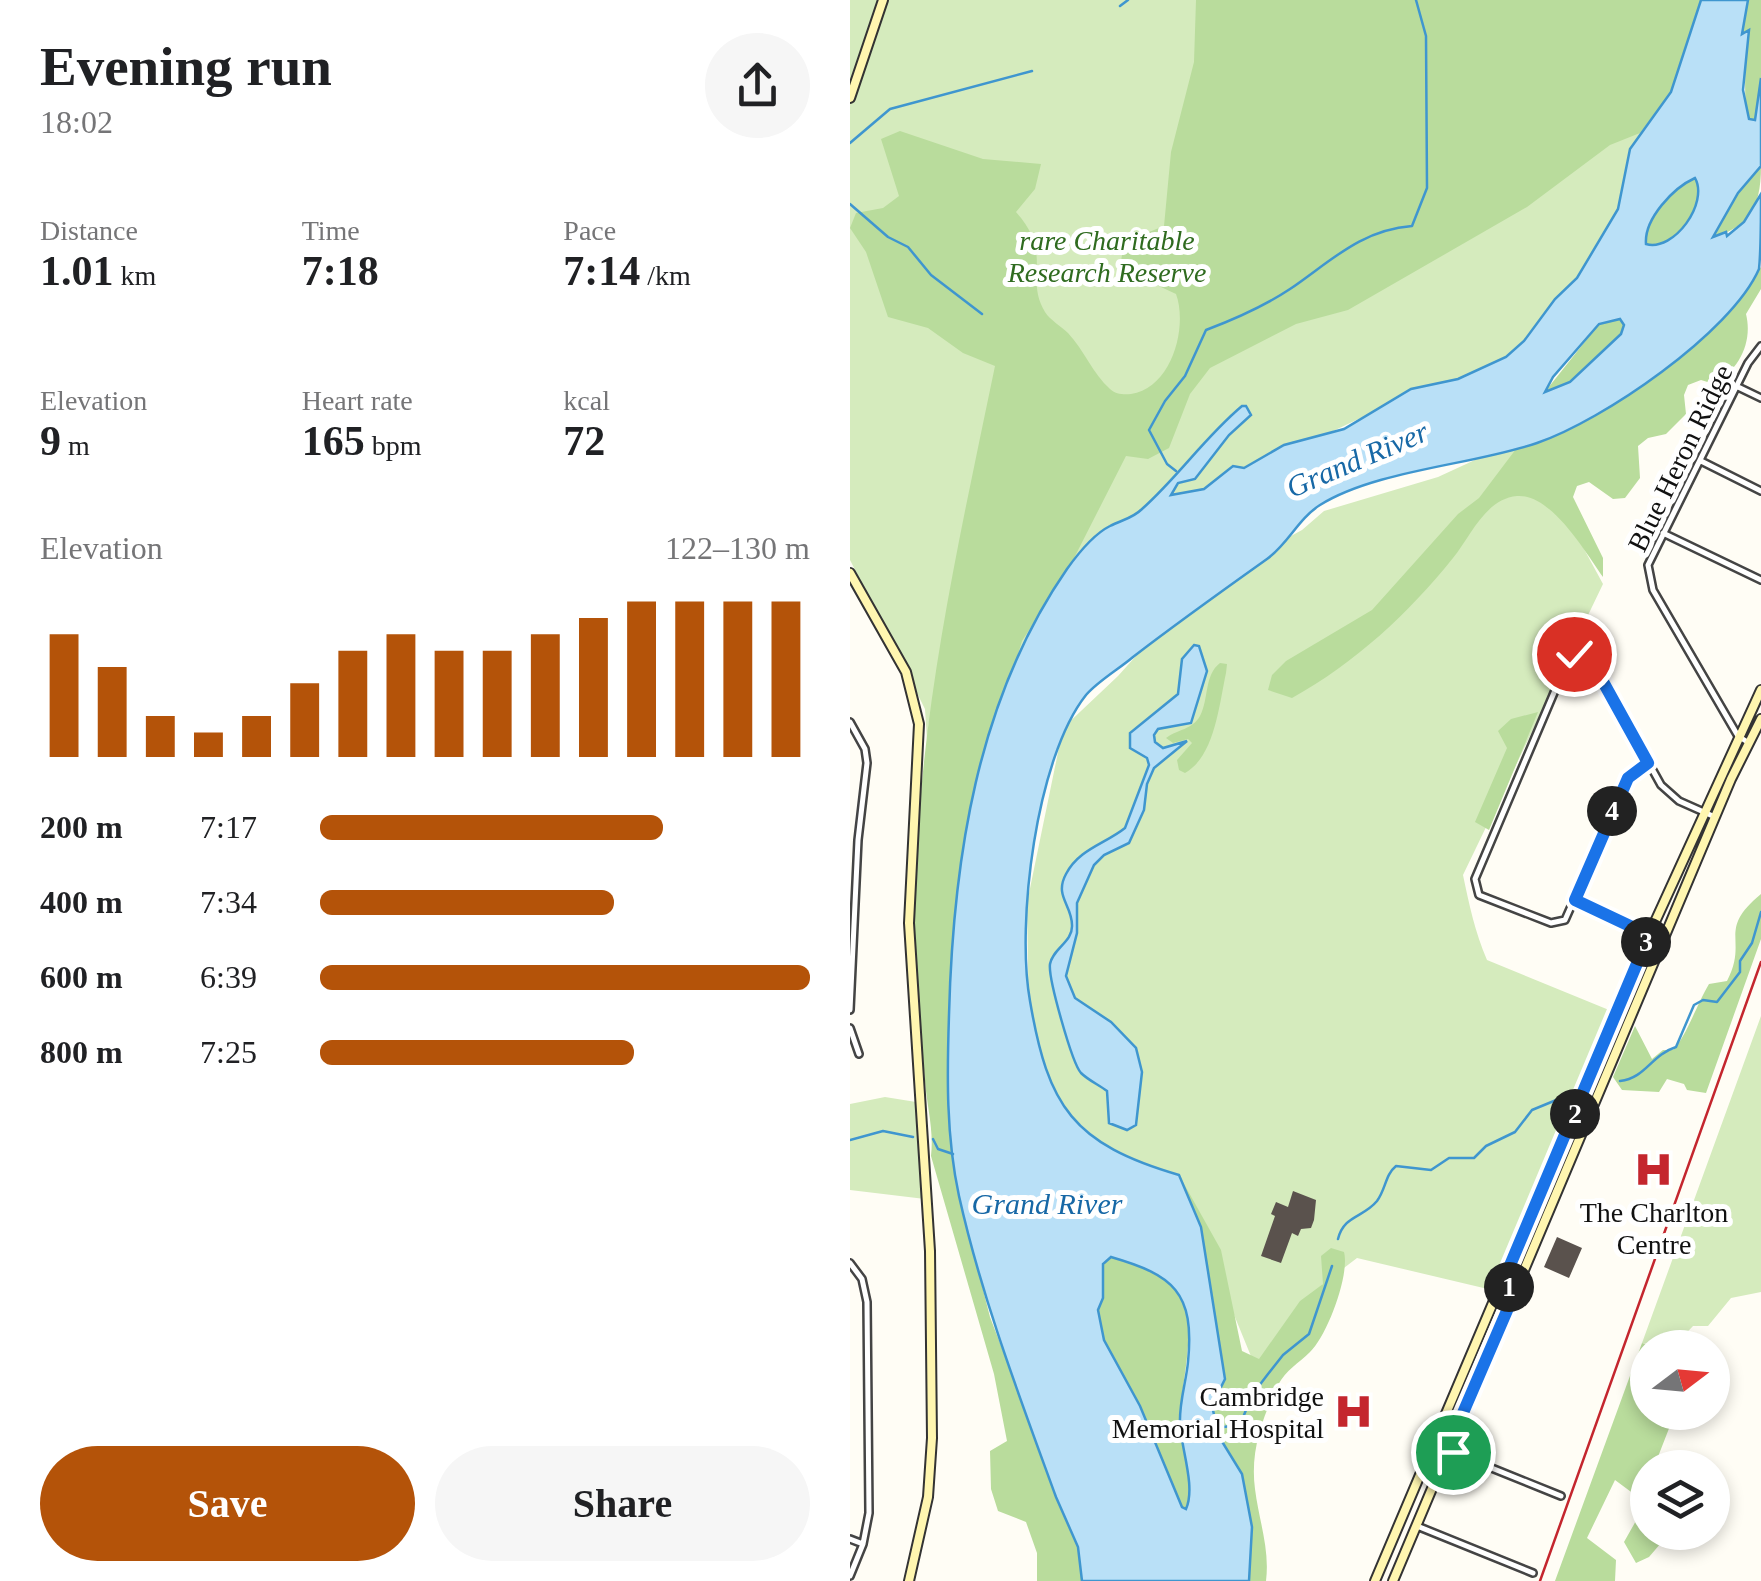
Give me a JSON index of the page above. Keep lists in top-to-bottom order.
{
  "streets": {
    "street": ["Blue Heron Ridge"]
  },
  "water": ["Grand River"],
  "parks": ["rare Charitable Research Reserve"],
  "places": {
    "hospital": ["The Charlton Centre", "Cambridge Memorial Hospital"]
  },
  "north": "right",
  "page": {
    "heading": ["Evening run", "18:02"],
    "stats": [
      ["Distance", "1.01 km"],
      ["Time", "7:18"],
      ["Pace", "7:14 /km"],
      ["Elevation", "9 m"],
      ["Heart rate", "165 bpm"],
      ["kcal", "72"]
    ],
    "chart": ["Elevation", "122–130 m"],
    "pins": [
      "4",
      "3",
      "2",
      "1"
    ],
    "list": [
      {
        "name": "200 m",
        "note": "7:17"
      },
      {
        "name": "400 m",
        "note": "7:34"
      },
      {
        "name": "600 m",
        "note": "6:39"
      },
      {
        "name": "800 m",
        "note": "7:25"
      }
    ],
    "buttons": ["Save", "Share"]
  }
}
